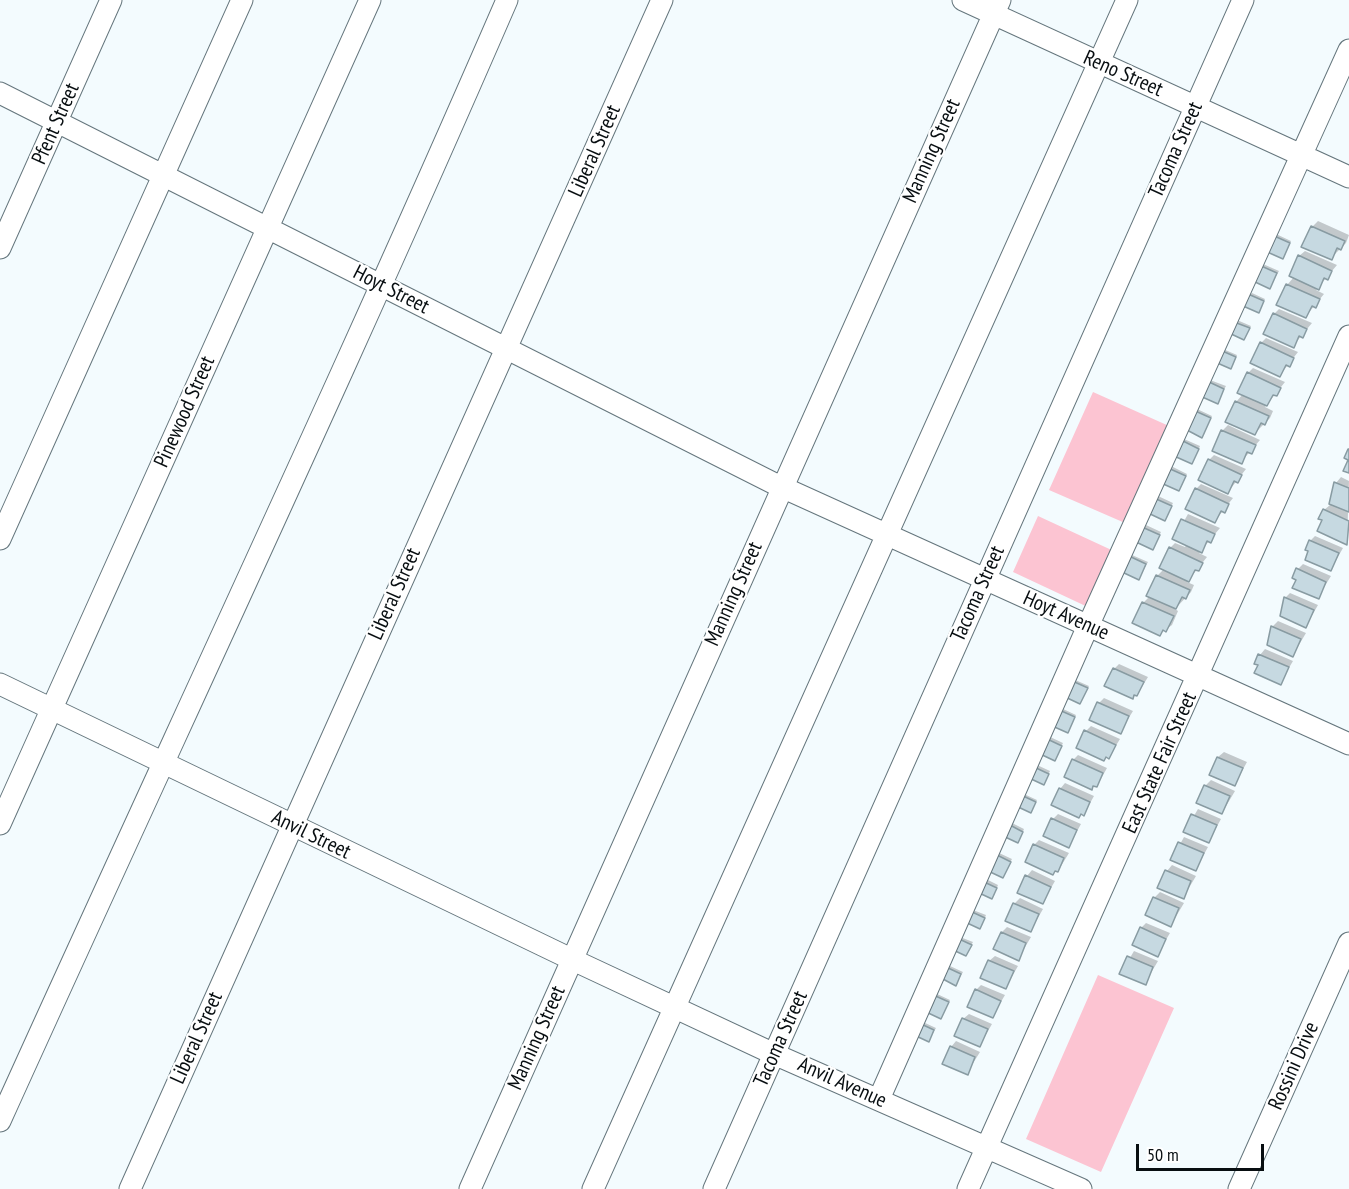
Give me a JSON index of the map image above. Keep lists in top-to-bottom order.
{
  "streets": {
    "street": [
      "Reno Street",
      "Pfent Street",
      "Tacoma Street",
      "Liberal Street",
      "Manning Street",
      "Hoyt Street",
      "Pinewood Street",
      "Hoyt Avenue",
      "East State Fair Street",
      "Anvil Street",
      "Rossini Drive",
      "Anvil Avenue"
    ]
  },
  "crossings": [
    ["Reno Street", "Tacoma Street"],
    ["Reno Street", "Manning Street"],
    ["Pfent Street", "Hoyt Street"],
    ["Tacoma Street", "Hoyt Avenue"],
    ["Tacoma Street", "Anvil Avenue"],
    ["Liberal Street", "Hoyt Street"],
    ["Liberal Street", "Anvil Street"],
    ["Manning Street", "Hoyt Street"],
    ["Manning Street", "Hoyt Avenue"],
    ["Manning Street", "Anvil Street"],
    ["Manning Street", "Anvil Avenue"],
    ["Hoyt Street", "Pinewood Street"],
    ["Hoyt Street", "Hoyt Avenue"],
    ["Pinewood Street", "Anvil Street"],
    ["Hoyt Avenue", "East State Fair Street"],
    ["East State Fair Street", "Anvil Avenue"],
    ["Anvil Street", "Anvil Avenue"]
  ],
  "scale_bar": "50 m"
}
